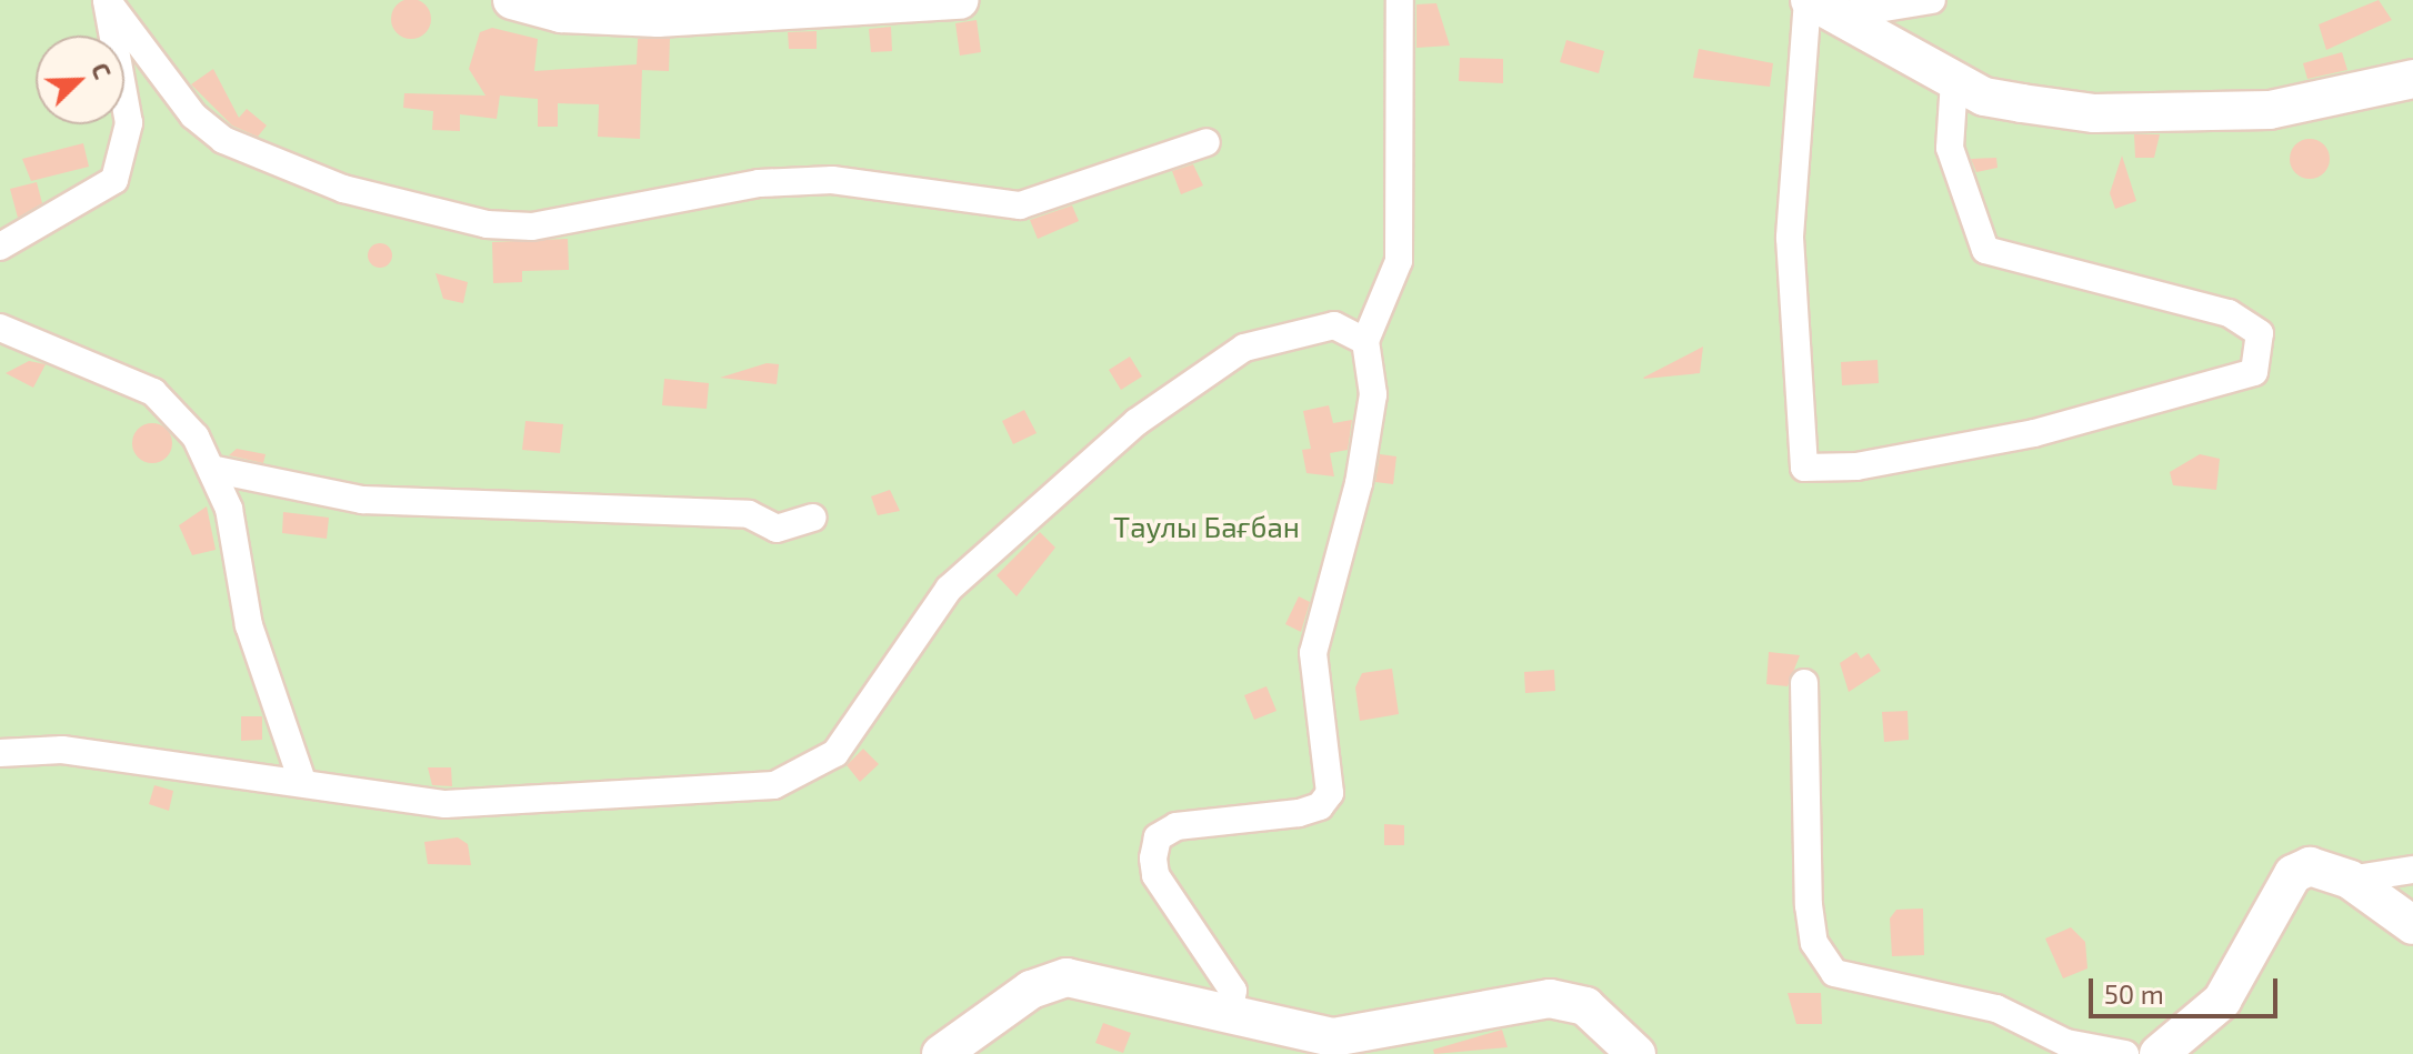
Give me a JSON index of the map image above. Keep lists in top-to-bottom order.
{
  "parks": ["Таулы Бағбан"],
  "scale_bar": "50 m",
  "north": "top right"
}
